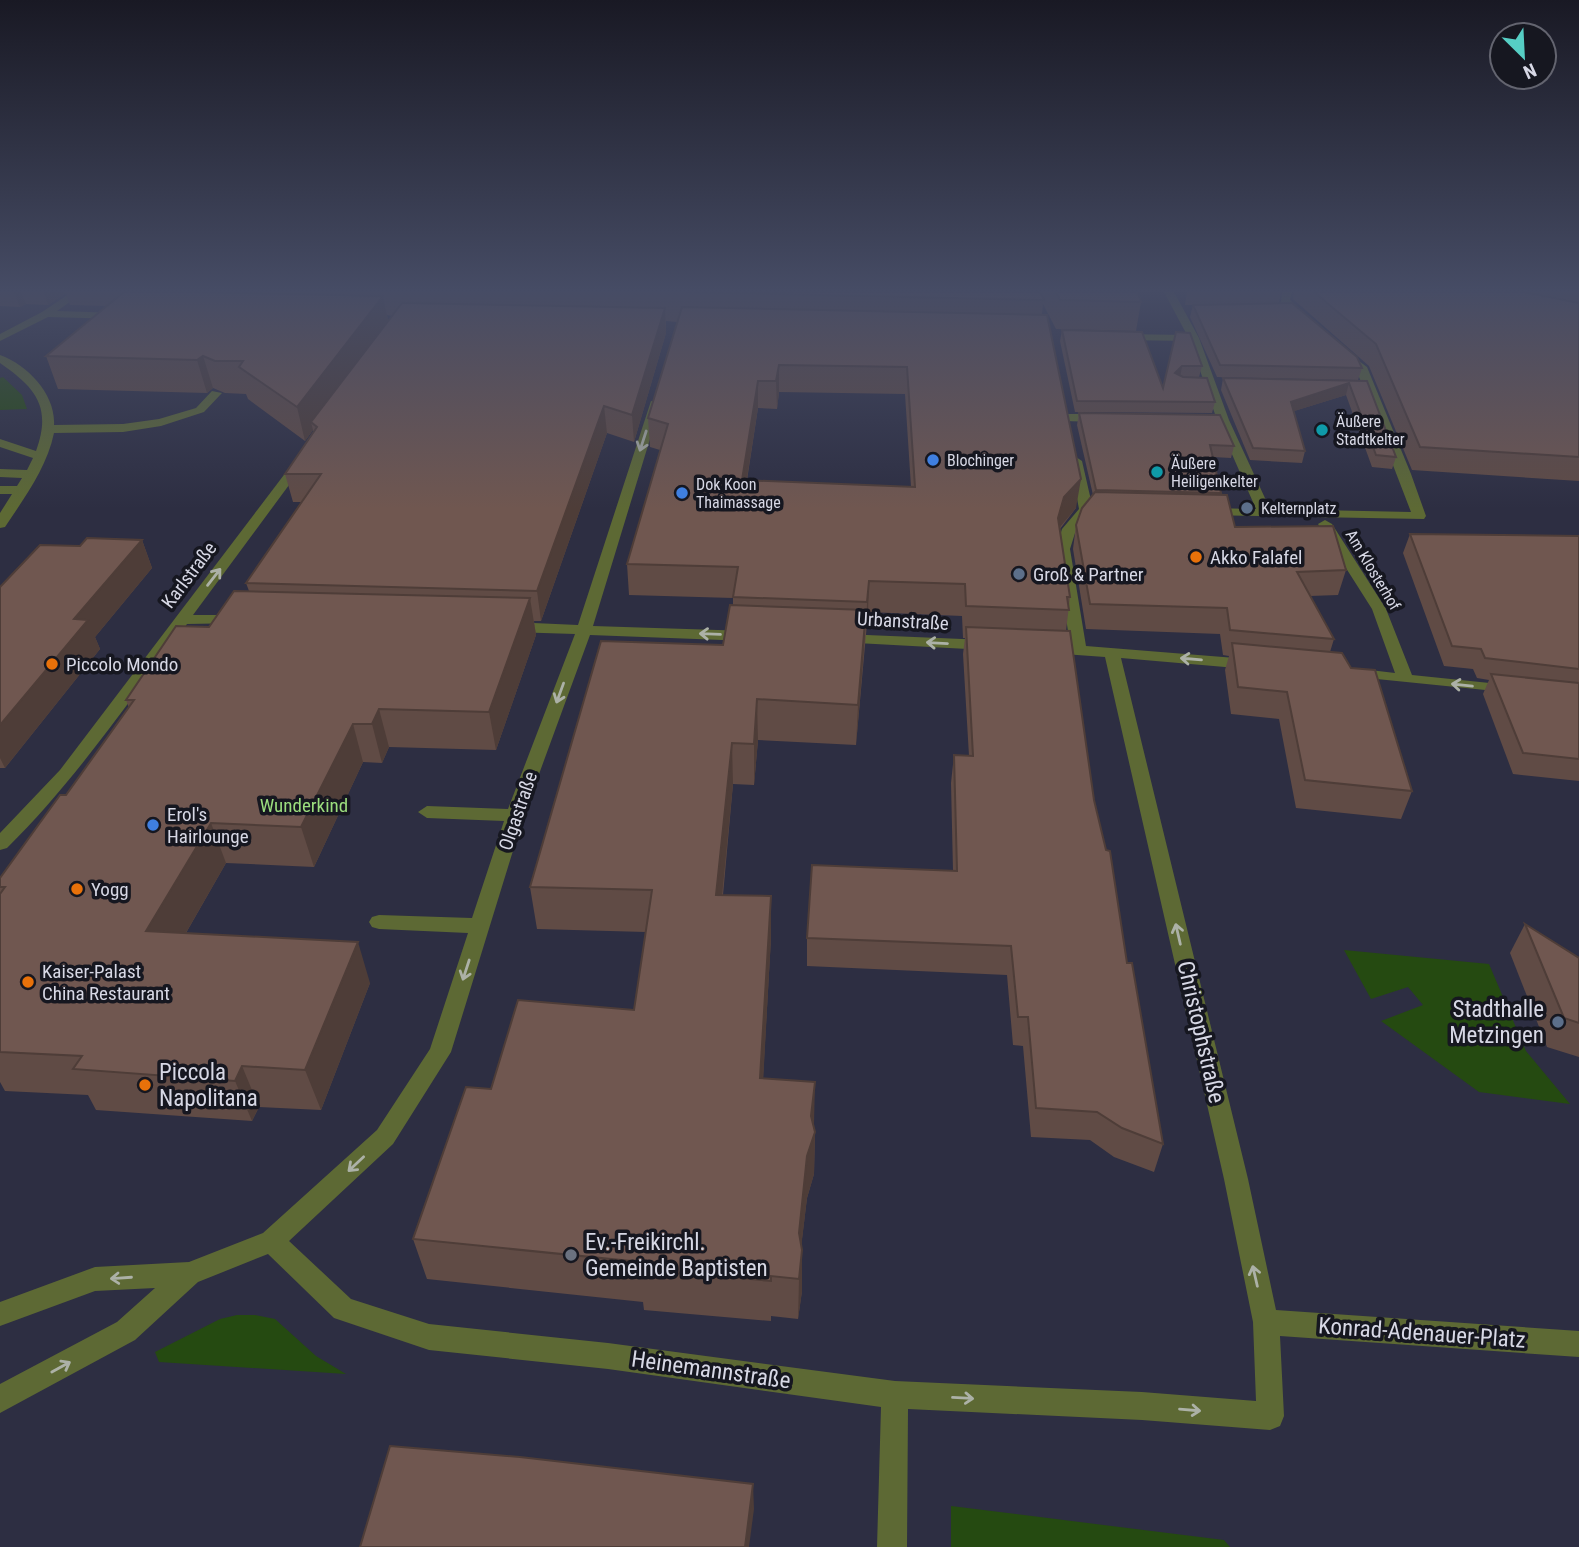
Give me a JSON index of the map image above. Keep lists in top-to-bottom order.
{
  "streets": {
    "street": [
      "Am Klosterhof",
      "Karlstraße",
      "Urbanstraße",
      "Olgastraße",
      "Christophstraße",
      "Konrad-Adenauer-Platz",
      "Heinemannstraße"
    ]
  },
  "crossings": [
    ["Olgastraße", "Heinemannstraße"],
    ["Christophstraße", "Konrad-Adenauer-Platz"],
    ["Christophstraße", "Heinemannstraße"]
  ],
  "one_way": [
    "Karlstraße",
    "Urbanstraße",
    "Olgastraße",
    "Christophstraße",
    "Heinemannstraße"
  ],
  "parks": ["Wunderkind"],
  "places": [
    "Äußere Stadtkelter",
    "Blochinger",
    "Äußere Heiligenkelter",
    "Dok Koon Thaimassage",
    "Kelternplatz",
    "Akko Falafel",
    "Groß & Partner",
    "Piccolo Mondo",
    "Erol's Hairlounge",
    "Yogg",
    "Kaiser-Palast China Restaurant",
    "Stadthalle Metzingen",
    "Piccola Napolitana",
    "Ev.-Freikirchl. Gemeinde Baptisten"
  ],
  "north": "bottom right"
}
